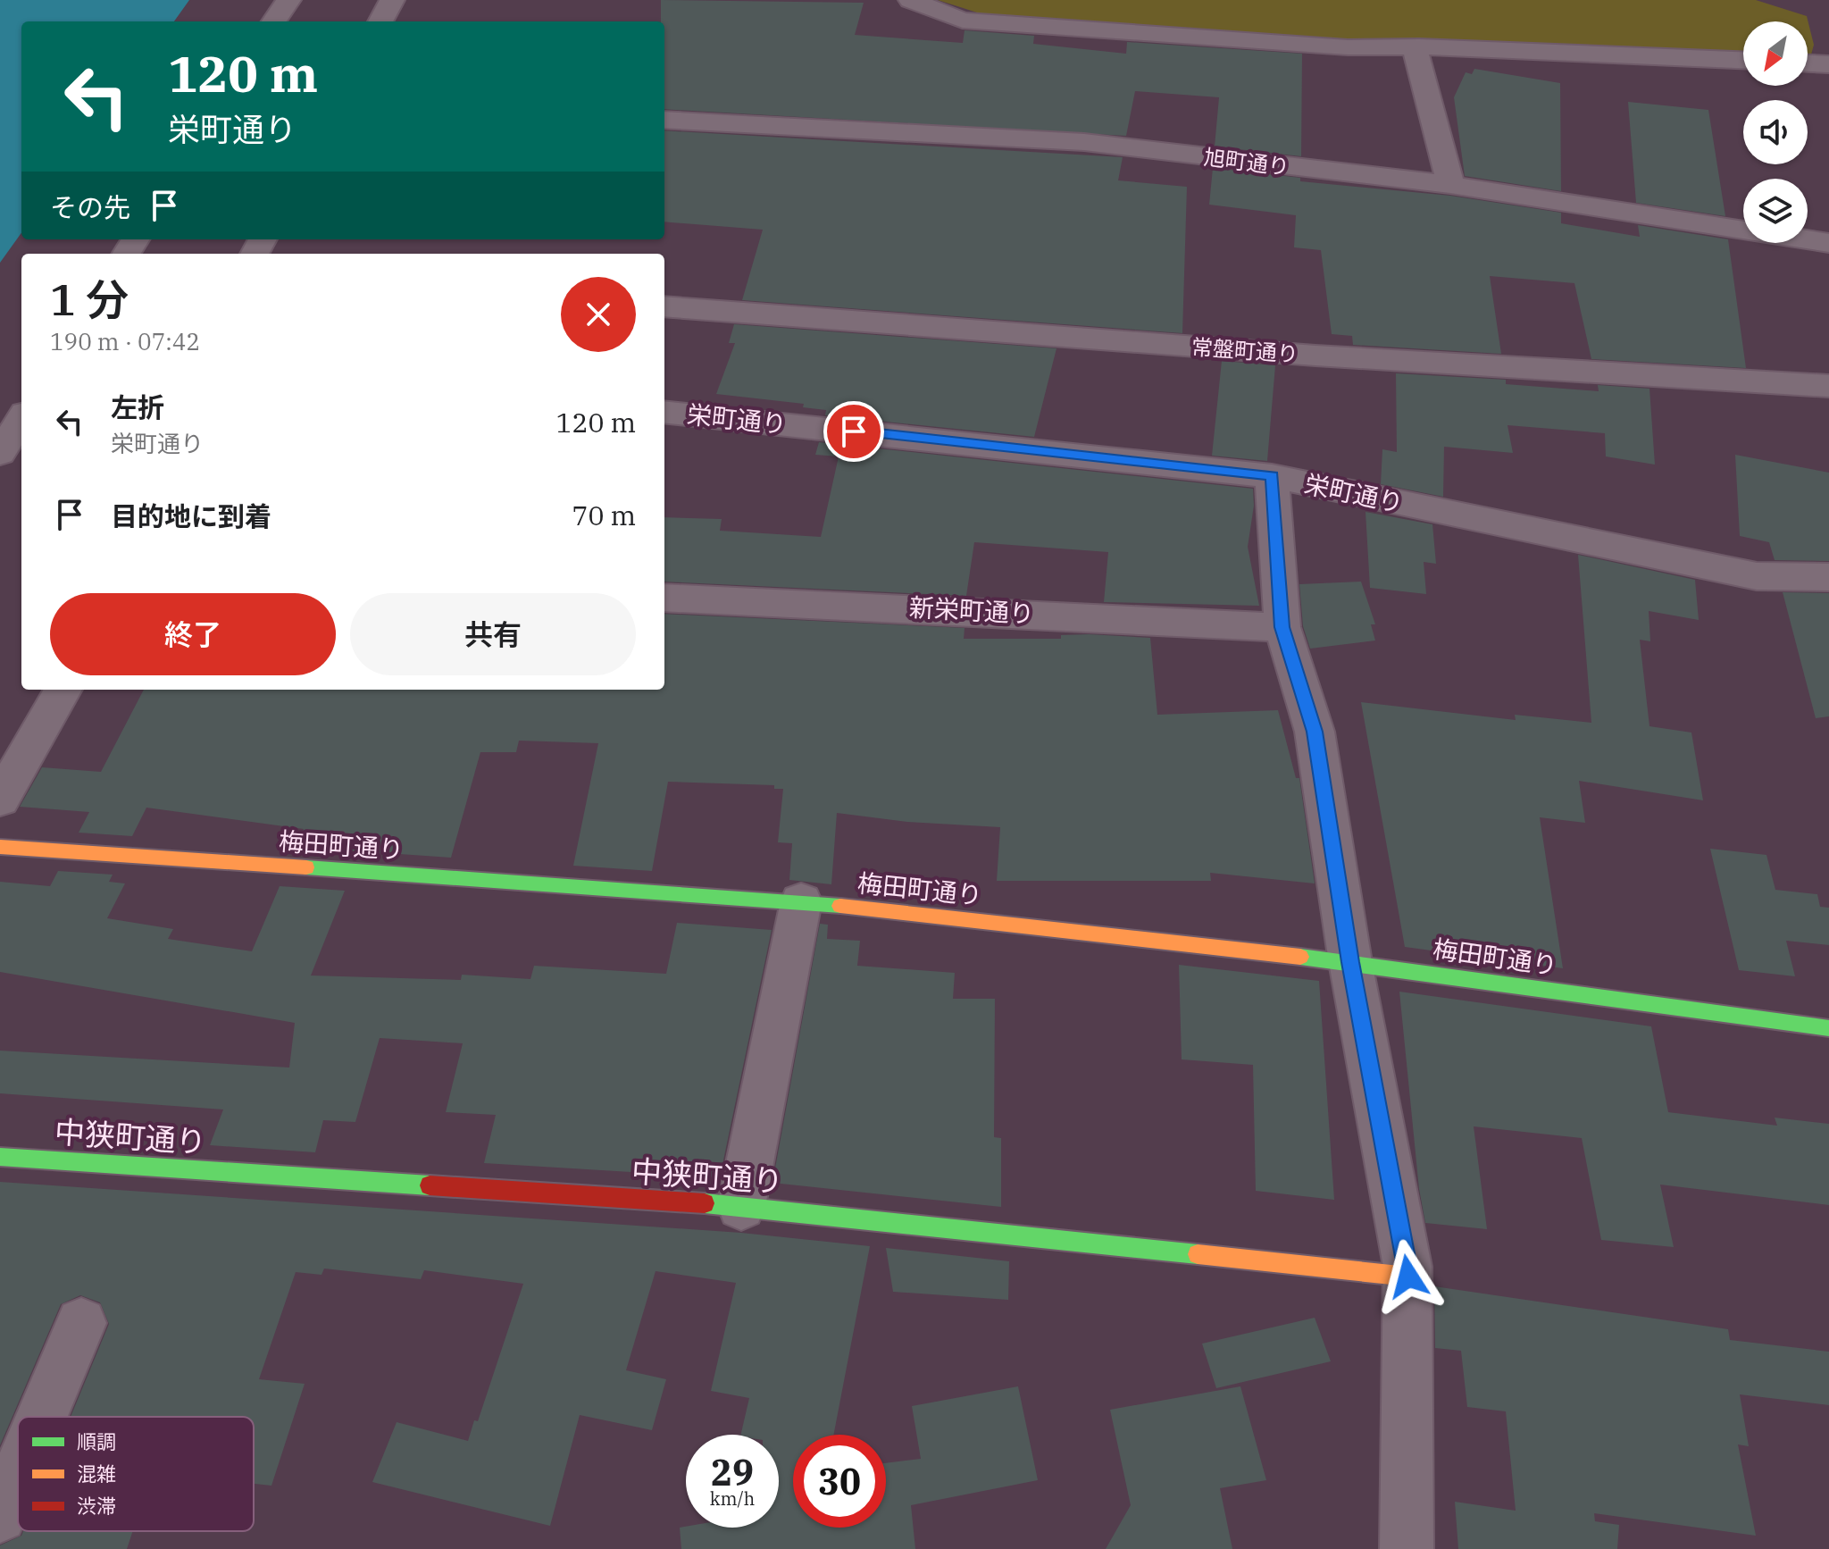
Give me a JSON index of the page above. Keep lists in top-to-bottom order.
{
  "streets": {
    "street": [
      "旭町通り",
      "常盤町通り",
      "栄町通り",
      "新栄町通り",
      "梅田町通り",
      "中狭町通り"
    ]
  },
  "legend": ["順調", "混雑", "渋滞"],
  "north": "bottom left",
  "page": {
    "turn": ["120 m", "栄町通り"],
    "then": "その先",
    "heading": ["1 分", "190 m · 07:42"],
    "list": [
      {
        "name": "左折",
        "note": "栄町通り",
        "value": "120 m"
      },
      {
        "name": "目的地に到着",
        "value": "70 m"
      }
    ],
    "buttons": ["終了", "共有"],
    "speed": "29 km/h",
    "limit": "30"
  }
}
